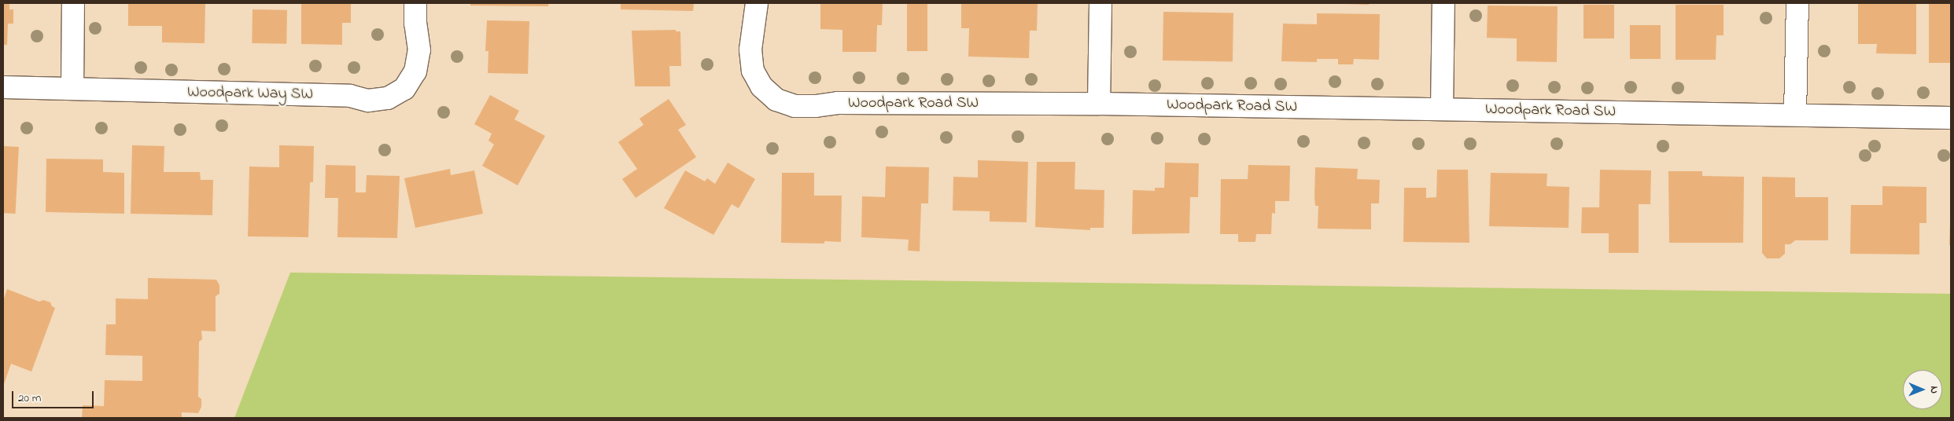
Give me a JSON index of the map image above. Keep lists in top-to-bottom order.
{
  "streets": {
    "street": ["Woodpark Way SW", "Woodpark Road SW"]
  },
  "scale_bar": "20 m",
  "north": "right"
}
